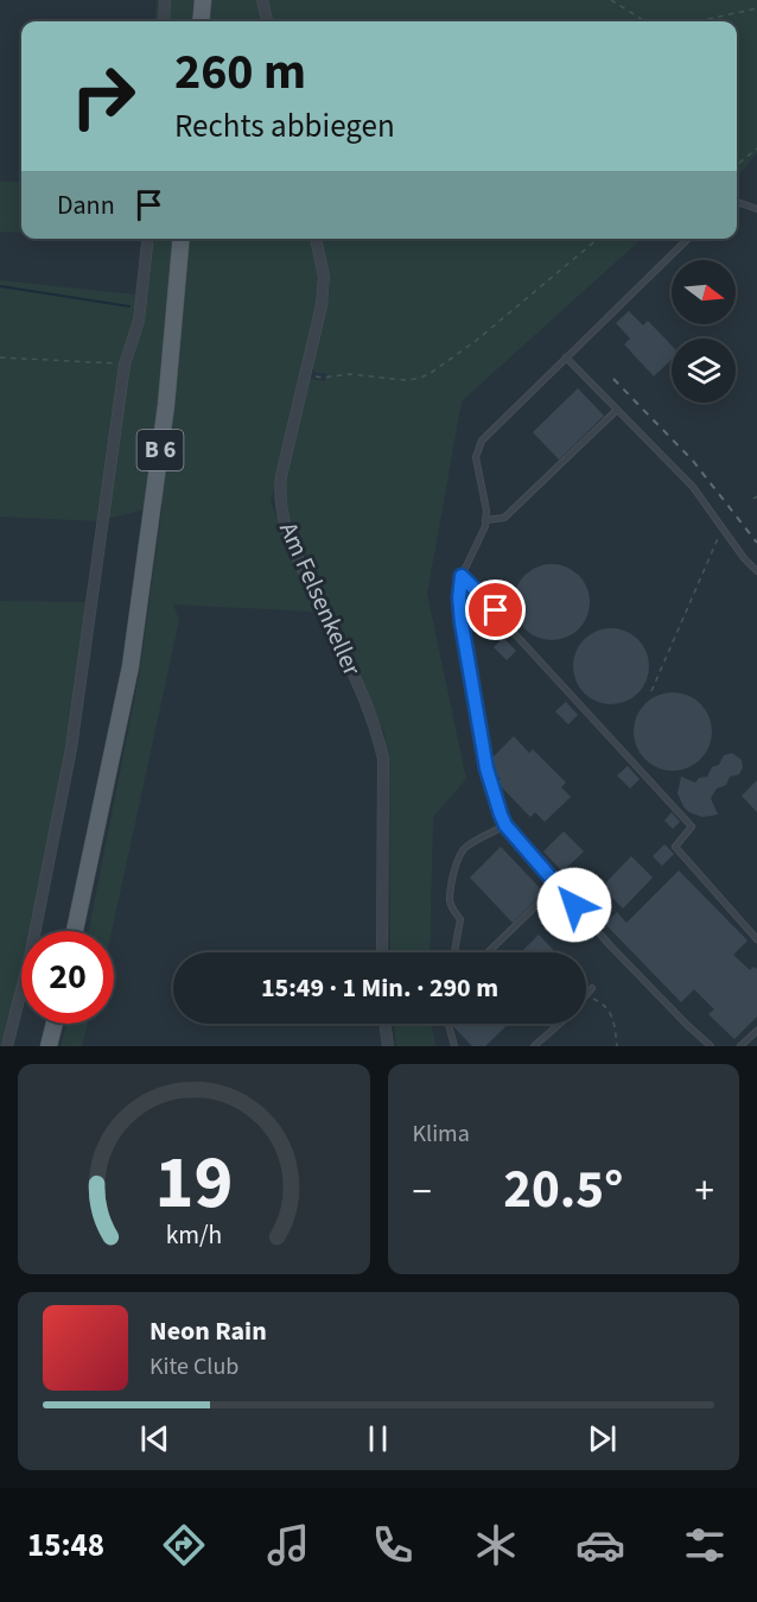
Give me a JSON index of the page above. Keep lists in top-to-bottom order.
{
  "streets": {
    "main road": ["B 6"],
    "street": ["Am Felsenkeller"]
  },
  "north": "right",
  "page": {
    "turn": ["260 m", "Rechts abbiegen"],
    "then": "Dann",
    "limit": "20",
    "trip": "15:49 · 1 Min. · 290 m",
    "tile": "Klima",
    "heat": ["−", "20.5°", "+"],
    "song": ["Neon Rain", "Kite Club"],
    "tabs": "15:48",
    "gauge": ["19", "km/h"]
  }
}
